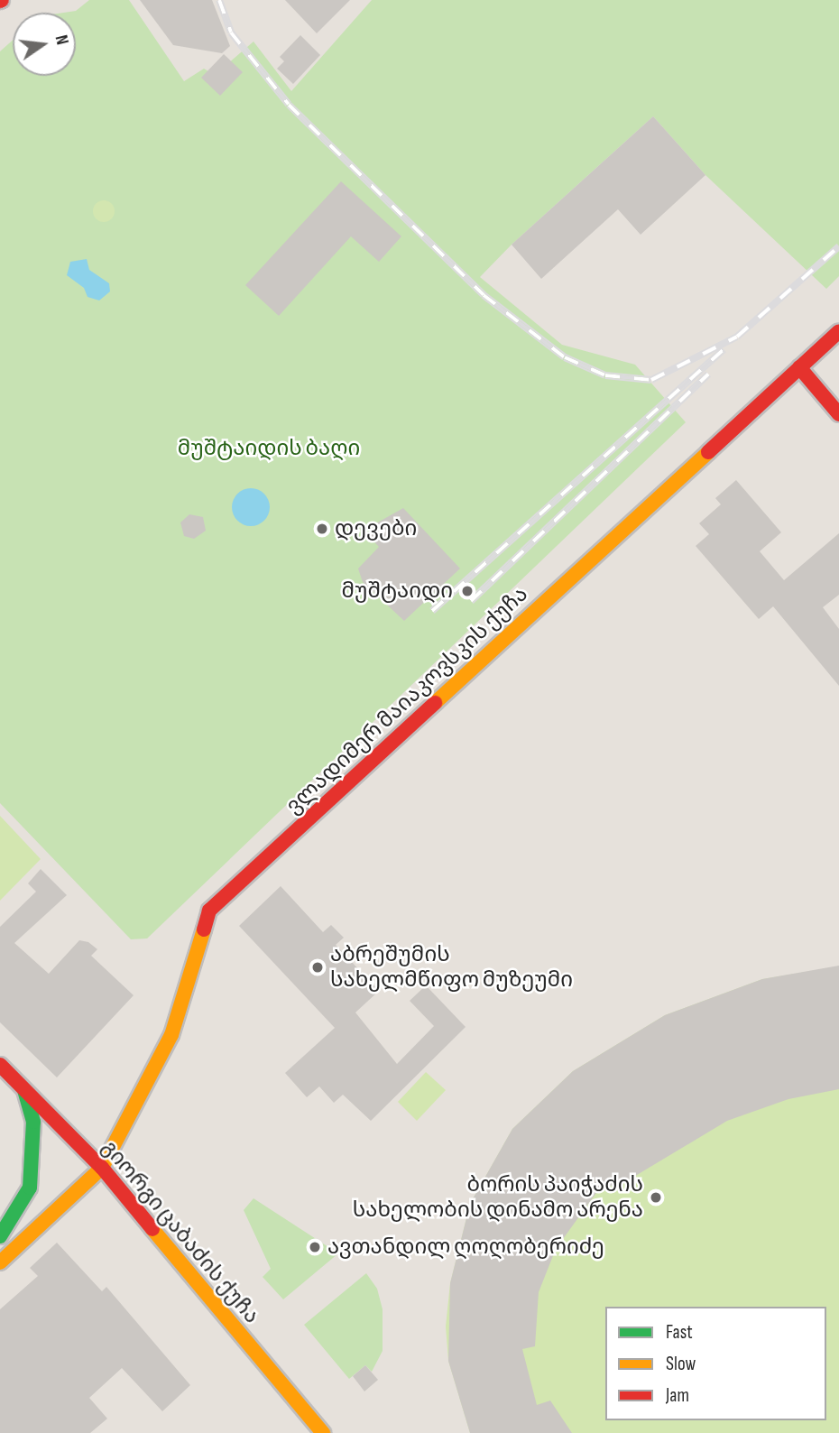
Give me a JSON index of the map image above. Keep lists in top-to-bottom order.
{
  "streets": {
    "street": ["ვლადიმერ მაიაკოვსკის ქუჩა", "გიორგი ცაბაძის ქუჩა"]
  },
  "crossings": [
    ["ვლადიმერ მაიაკოვსკის ქუჩა", "გიორგი ცაბაძის ქუჩა"]
  ],
  "parks": ["მუშტაიდის ბაღი"],
  "places": [
    "დევები",
    "მუშტაიდი",
    "აბრეშუმის სახელმწიფო მუზეუმი",
    "ბორის პაიჭაძის სახელობის დინამო არენა",
    "ავთანდილ ღოღობერიძე"
  ],
  "legend": ["Fast", "Slow", "Jam"],
  "north": "right"
}
